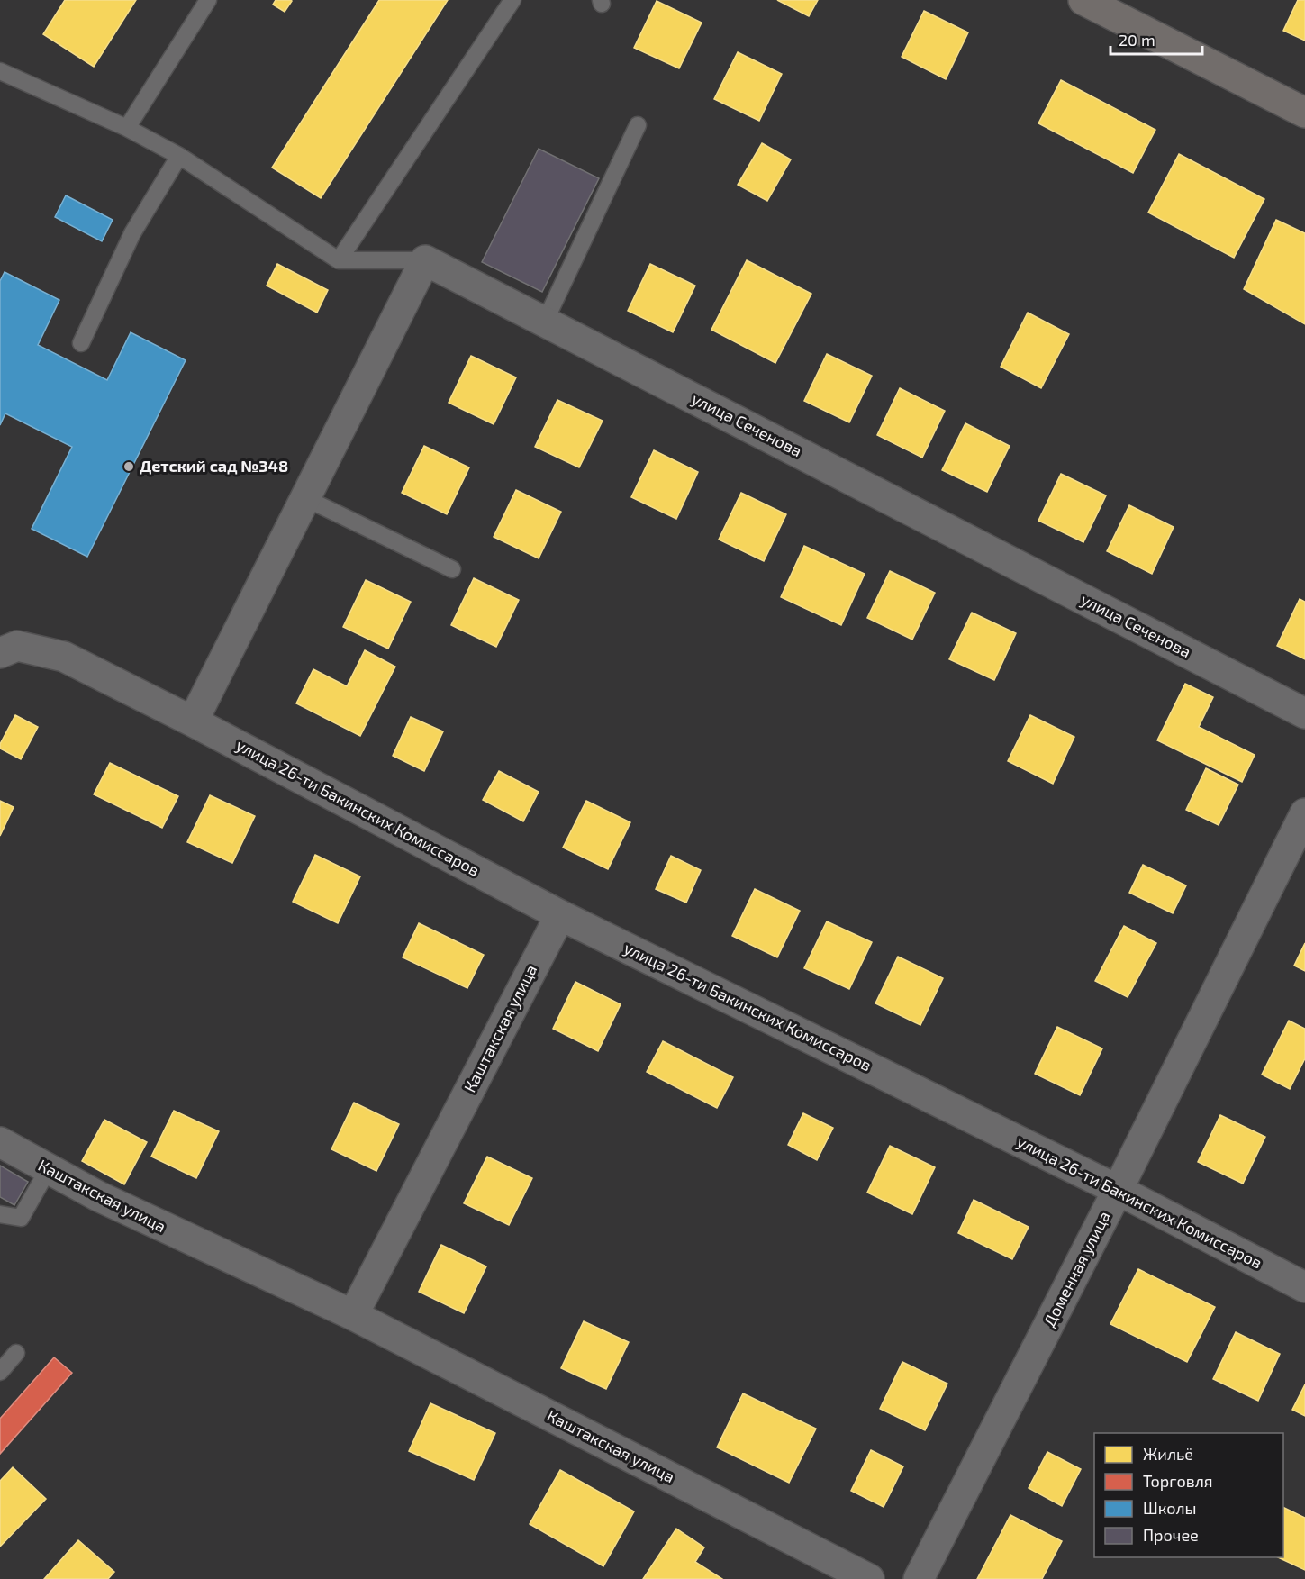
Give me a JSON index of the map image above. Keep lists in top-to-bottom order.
{
  "streets": {
    "street": [
      "улица Сеченова",
      "улица 26-ти Бакинских Комиссаров",
      "Каштакская улица",
      "Доменная улица"
    ]
  },
  "crossings": [
    ["улица 26-ти Бакинских Комиссаров", "Каштакская улица"],
    ["улица 26-ти Бакинских Комиссаров", "Доменная улица"]
  ],
  "places": ["Детский сад №348"],
  "legend": [
    "Жильё",
    "Торговля",
    "Школы",
    "Прочее"
  ],
  "scale_bar": "20 m"
}
